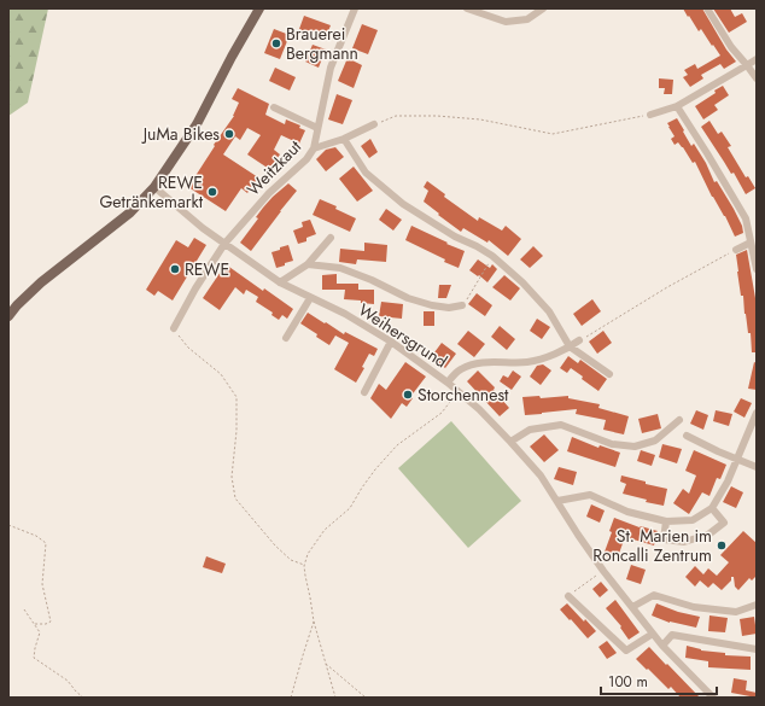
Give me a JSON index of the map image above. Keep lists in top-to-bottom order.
{
  "streets": {
    "street": ["Weitzkaut", "Weihersgrund"]
  },
  "crossings": [
    ["Weitzkaut", "Weihersgrund"]
  ],
  "places": [
    "Brauerei Bergmann",
    "JuMa Bikes",
    "REWE Getränkemarkt",
    "REWE",
    "Storchennest",
    "St. Marien im Roncalli Zentrum"
  ],
  "scale_bar": "100 m"
}
